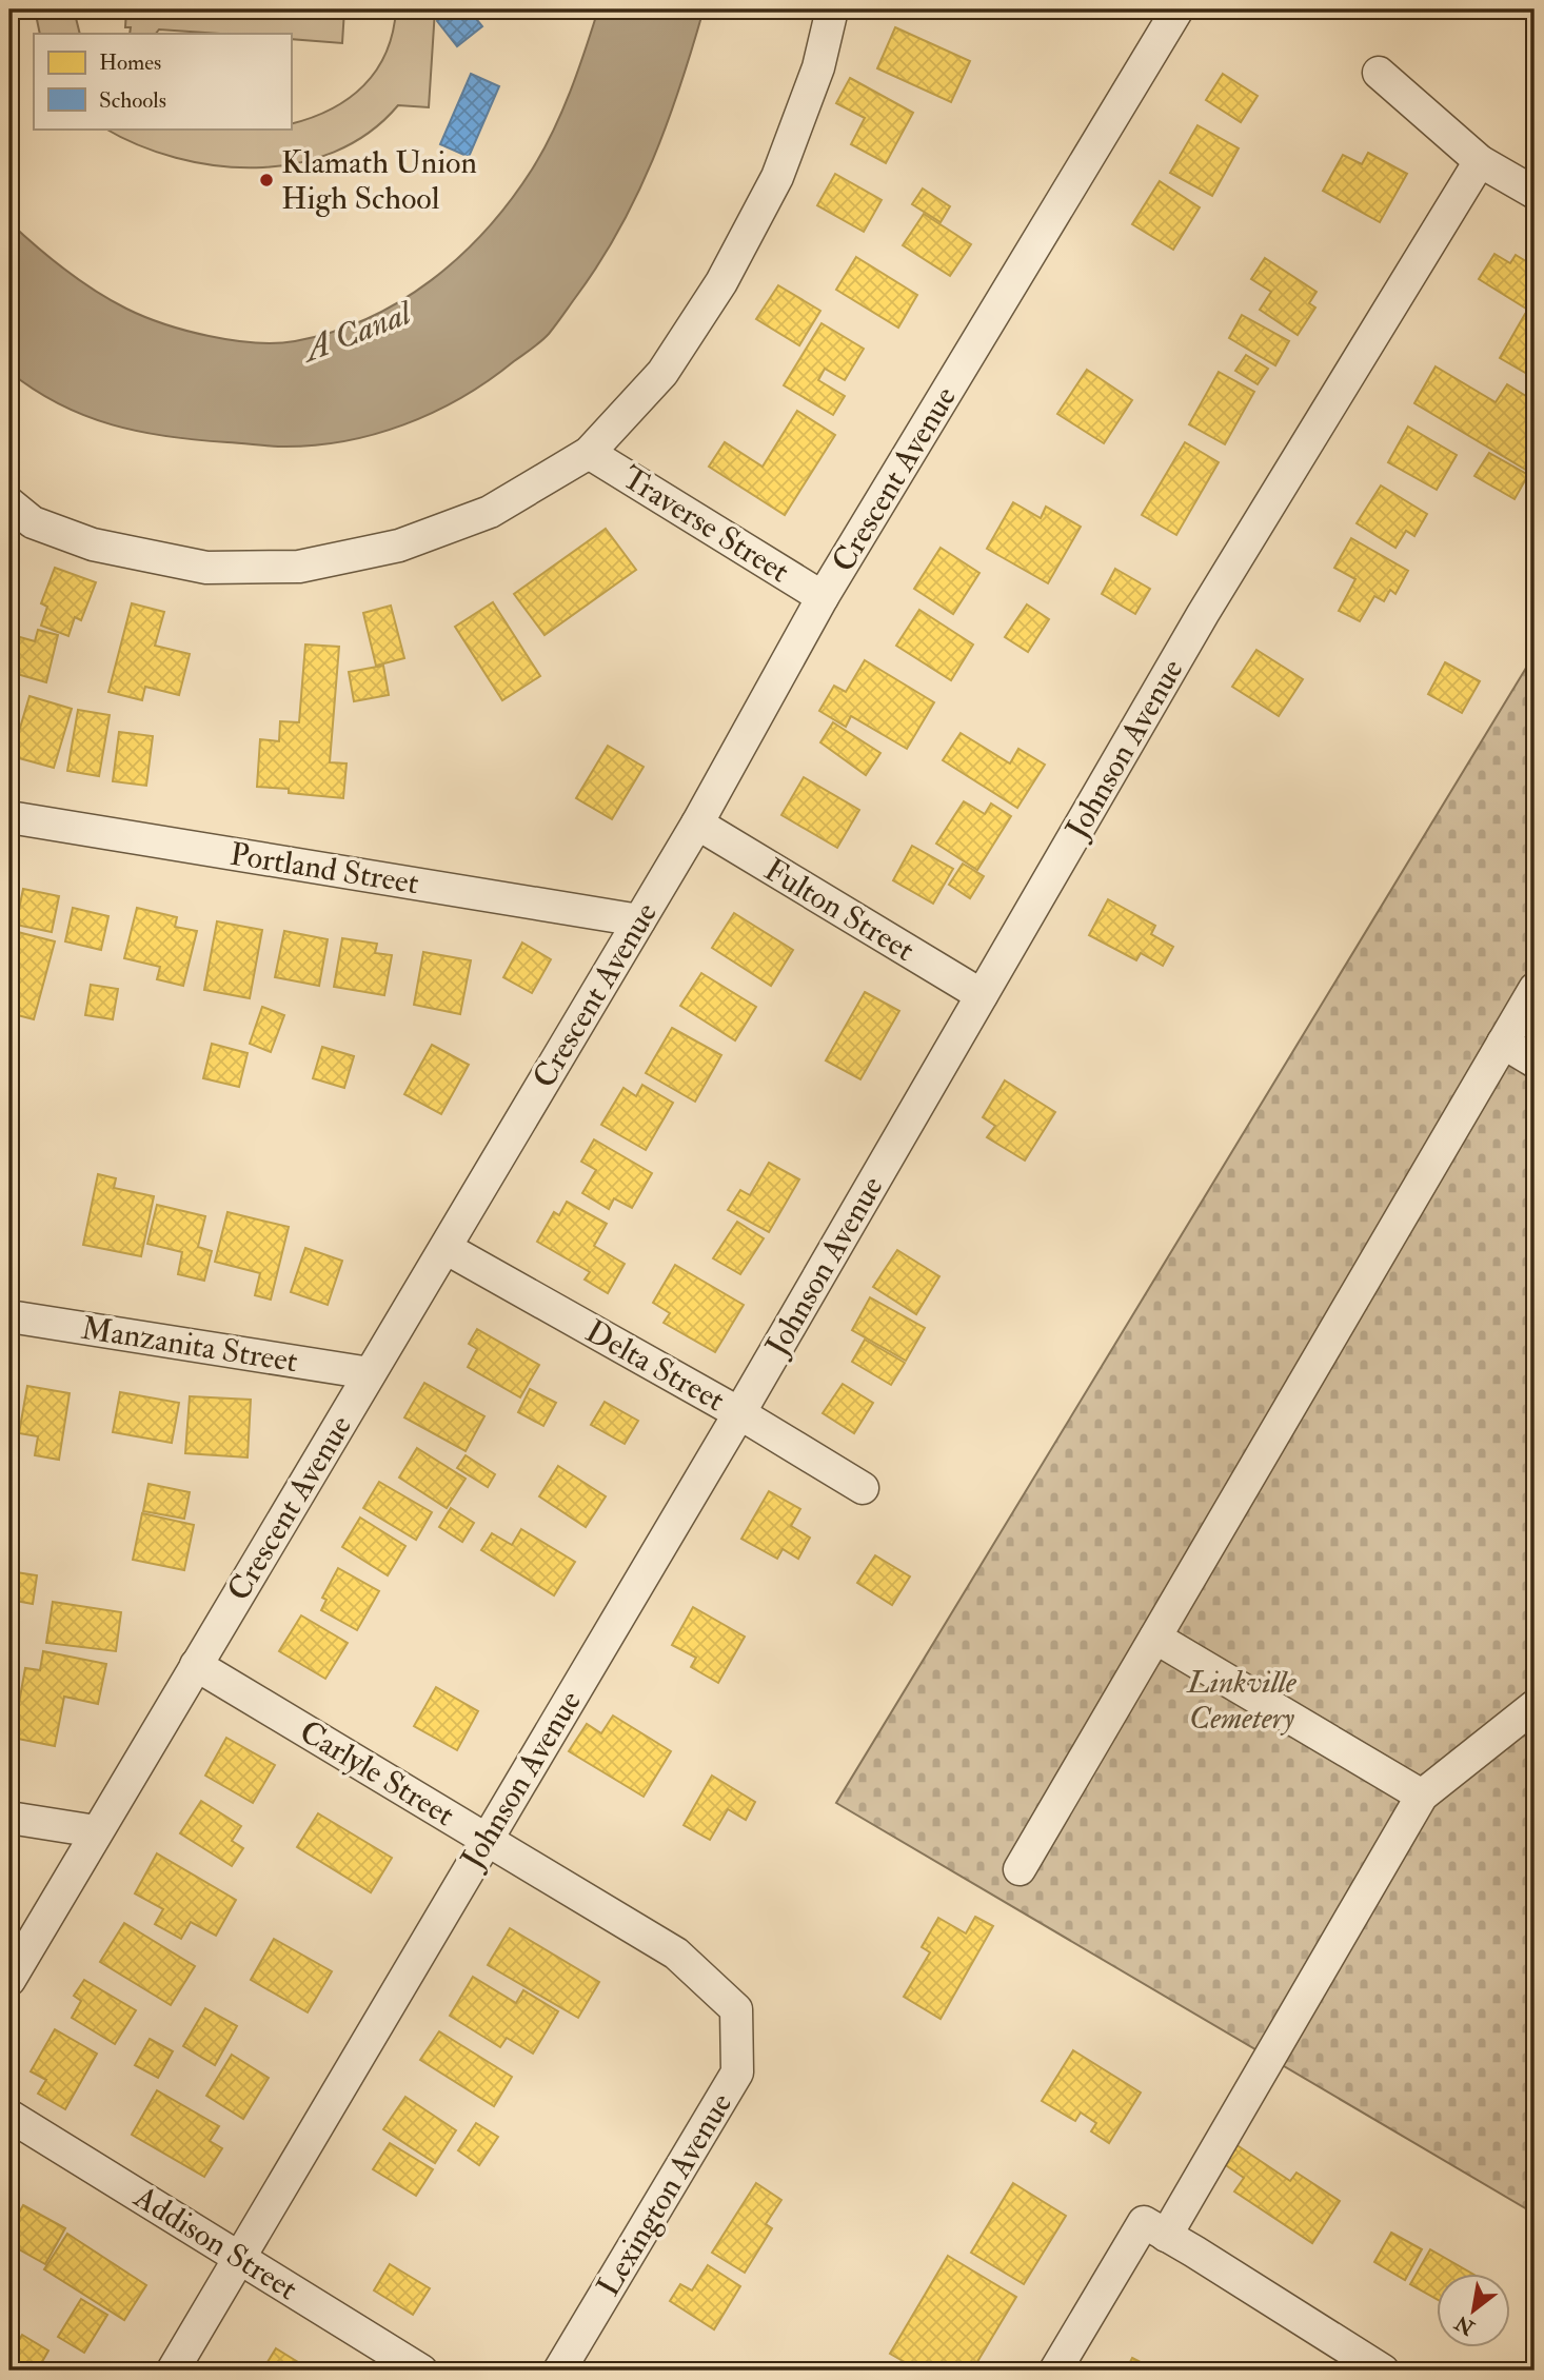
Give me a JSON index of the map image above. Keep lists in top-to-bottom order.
{
  "streets": {
    "street": [
      "Crescent Avenue",
      "Traverse Street",
      "Johnson Avenue",
      "Portland Street",
      "Fulton Street",
      "Manzanita Street",
      "Delta Street",
      "Carlyle Street",
      "Lexington Avenue",
      "Addison Street"
    ]
  },
  "crossings": [
    ["Crescent Avenue", "Traverse Street"],
    ["Crescent Avenue", "Portland Street"],
    ["Crescent Avenue", "Fulton Street"],
    ["Crescent Avenue", "Manzanita Street"],
    ["Crescent Avenue", "Delta Street"],
    ["Crescent Avenue", "Carlyle Street"],
    ["Johnson Avenue", "Fulton Street"],
    ["Johnson Avenue", "Delta Street"],
    ["Johnson Avenue", "Carlyle Street"],
    ["Johnson Avenue", "Addison Street"],
    ["Carlyle Street", "Lexington Avenue"]
  ],
  "water": ["A Canal"],
  "parks": ["Linkville Cemetery"],
  "places": ["Klamath Union High School"],
  "legend": ["Homes", "Schools"],
  "north": "bottom left"
}
